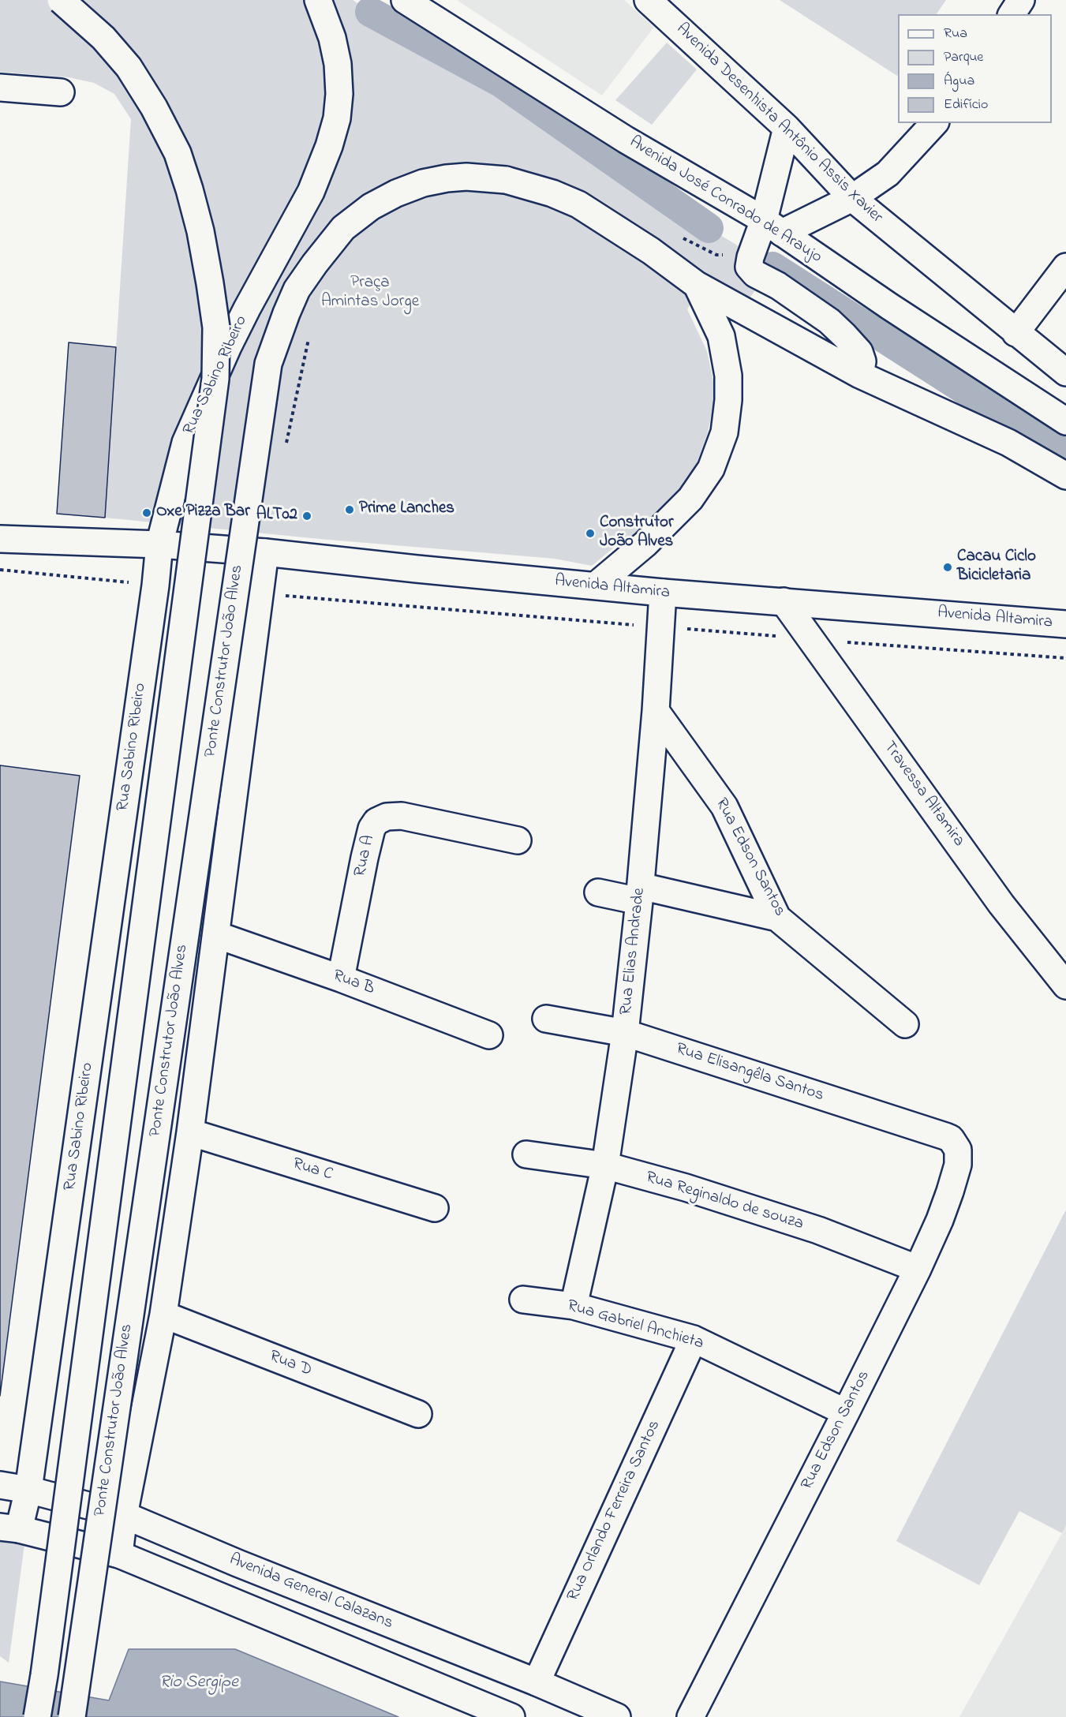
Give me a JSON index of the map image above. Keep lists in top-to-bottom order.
{
  "streets": {
    "street": [
      "Avenida Desenhista Antônio Assis Xavier",
      "Avenida José Conrado de Araujo",
      "Rua Sabino Ribeiro",
      "Avenida Altamira",
      "Ponte Construtor João Alves",
      "Travessa Altamira",
      "Rua A",
      "Rua Edson Santos",
      "Rua Elias Andrade",
      "Rua B",
      "Rua Elisangêla Santos",
      "Rua C",
      "Rua Reginaldo de souza",
      "Rua Gabriel Anchieta",
      "Rua D",
      "Rua Orlando Ferreira Santos",
      "Avenida General Calazans"
    ]
  },
  "crossings": [
    ["Rua Sabino Ribeiro", "Avenida Altamira"],
    ["Rua Sabino Ribeiro", "Avenida General Calazans"],
    ["Avenida Altamira", "Travessa Altamira"],
    ["Avenida Altamira", "Rua Elias Andrade"],
    ["Rua A", "Rua B"],
    ["Rua Edson Santos", "Rua Elias Andrade"],
    ["Rua Edson Santos", "Rua Elisangêla Santos"],
    ["Rua Edson Santos", "Rua Reginaldo de souza"],
    ["Rua Edson Santos", "Rua Gabriel Anchieta"],
    ["Rua Elias Andrade", "Rua Elisangêla Santos"],
    ["Rua Elias Andrade", "Rua Reginaldo de souza"],
    ["Rua Elias Andrade", "Rua Gabriel Anchieta"],
    ["Rua Gabriel Anchieta", "Rua Orlando Ferreira Santos"],
    ["Rua Orlando Ferreira Santos", "Avenida General Calazans"]
  ],
  "water": ["Rio Sergipe"],
  "parks": ["Praça Amintas Jorge"],
  "places": [
    "Prime Lanches",
    "Oxe Pizza Bar",
    "ALT02",
    "Construtor João Alves",
    "Cacau Ciclo Bicicletaria"
  ],
  "legend": [
    "Rua",
    "Parque",
    "Água",
    "Edifício"
  ]
}
